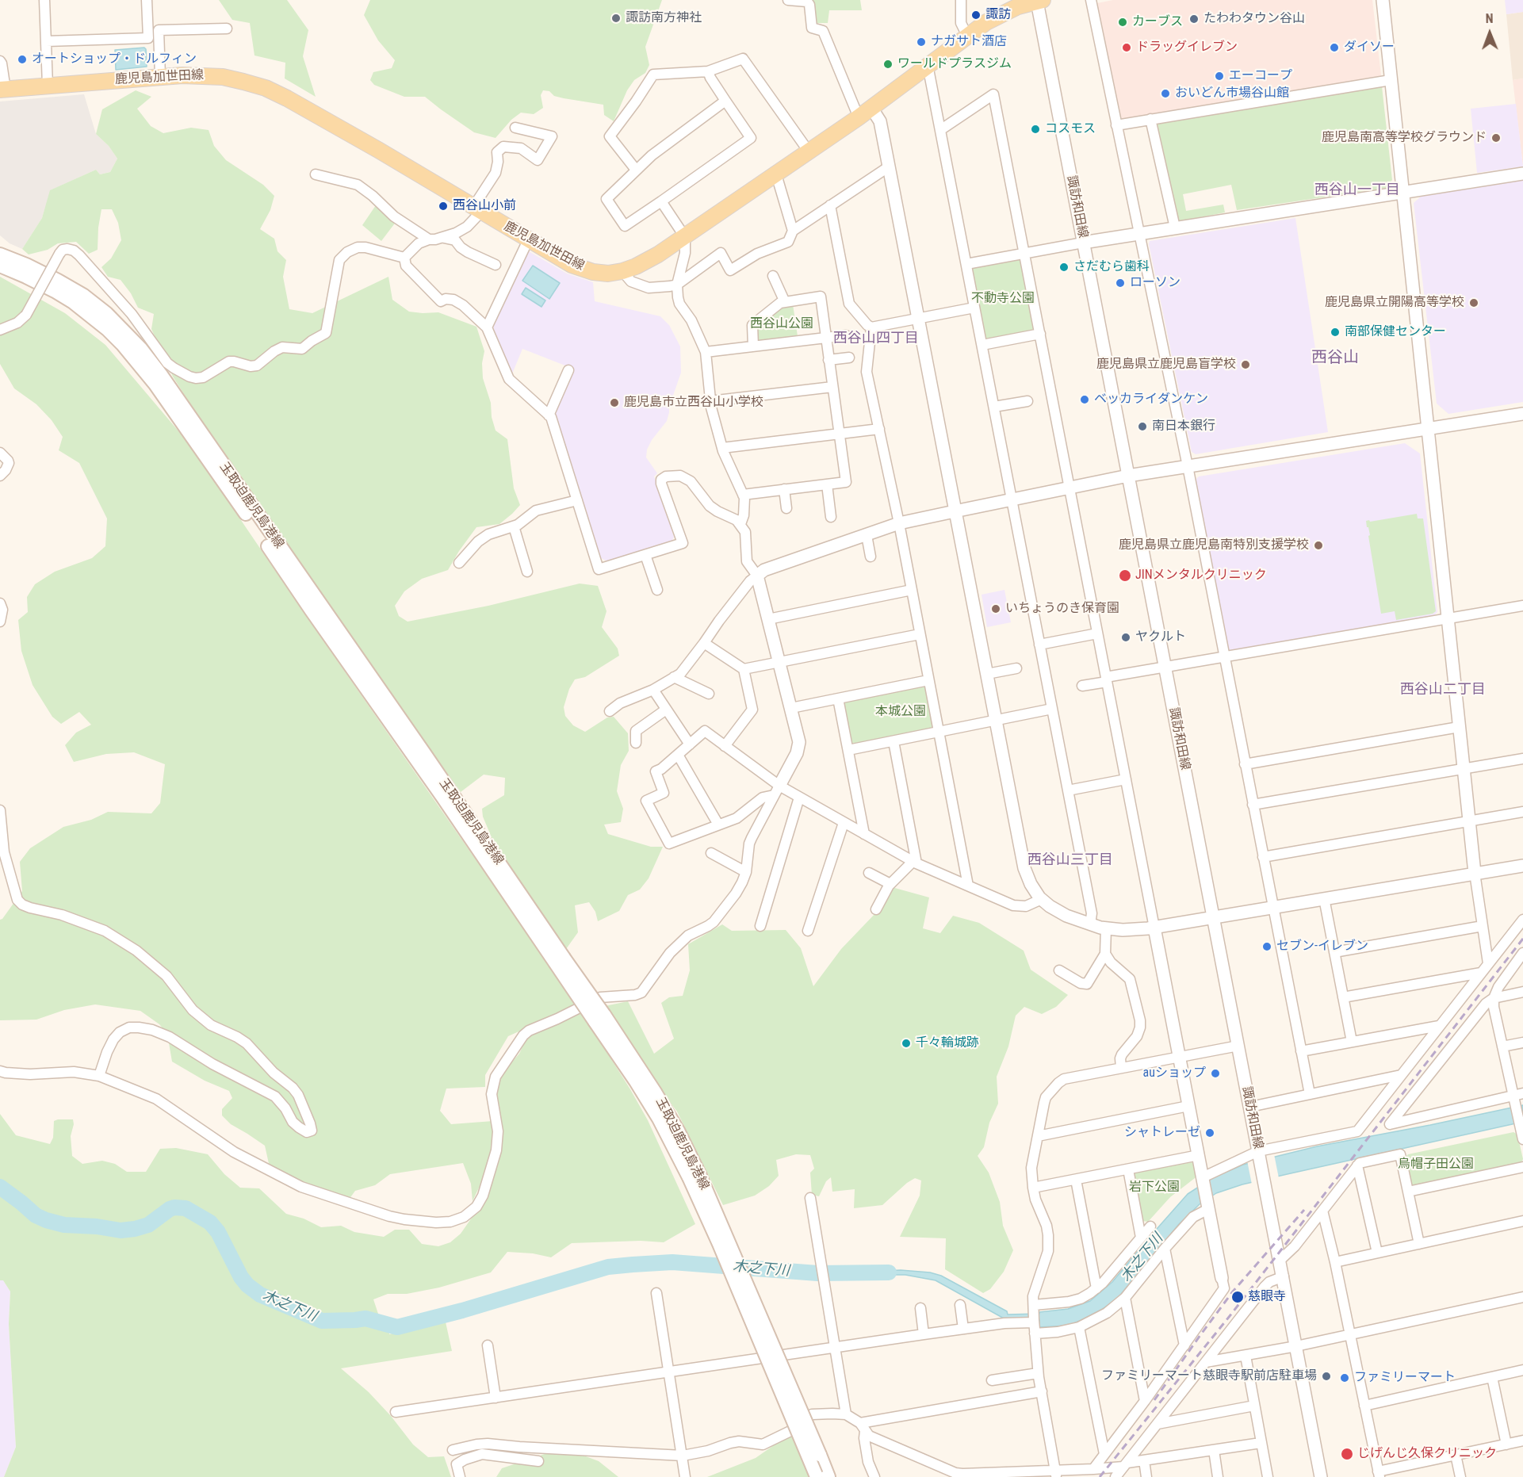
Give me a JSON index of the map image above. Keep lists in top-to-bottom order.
{
  "streets": {
    "main road": ["鹿児島加世田線", "玉取迫鹿児島港線"],
    "street": ["諏訪和田線"]
  },
  "crossings": [
    ["鹿児島加世田線", "諏訪和田線"]
  ],
  "districts": [
    "西谷山一丁目",
    "西谷山四丁目",
    "西谷山",
    "西谷山二丁目",
    "西谷山三丁目"
  ],
  "water": ["木之下川"],
  "parks": [
    "不動寺公園",
    "西谷山公園",
    "本城公園",
    "烏帽子田公園",
    "岩下公園"
  ],
  "places": [
    "諏訪",
    "諏訪南方神社",
    "たわわタウン谷山",
    "カーブス",
    "ナガサト酒店",
    "ドラッグイレブン",
    "ダイソー",
    "オートショップ・ドルフィン",
    "ワールドプラスジム",
    "エーコープ",
    "おいどん市場谷山館",
    "コスモス",
    "鹿児島南高等学校グラウンド",
    "西谷山小前",
    "さだむら歯科",
    "ローソン",
    "鹿児島県立開陽高等学校",
    "南部保健センター",
    "鹿児島県立鹿児島盲学校",
    "ベッカライダンケン",
    "鹿児島市立西谷山小学校",
    "南日本銀行",
    "鹿児島県立鹿児島南特別支援学校",
    "JINメンタルクリニック",
    "いちょうのき保育園",
    "ヤクルト",
    "セブン-イレブン",
    "千々輪城跡",
    "auショップ",
    "シャトレーゼ",
    "慈眼寺",
    "ファミリーマート慈眼寺駅前店駐車場",
    "ファミリーマート",
    "じげんじ久保クリニック"
  ],
  "north": "top"
}
